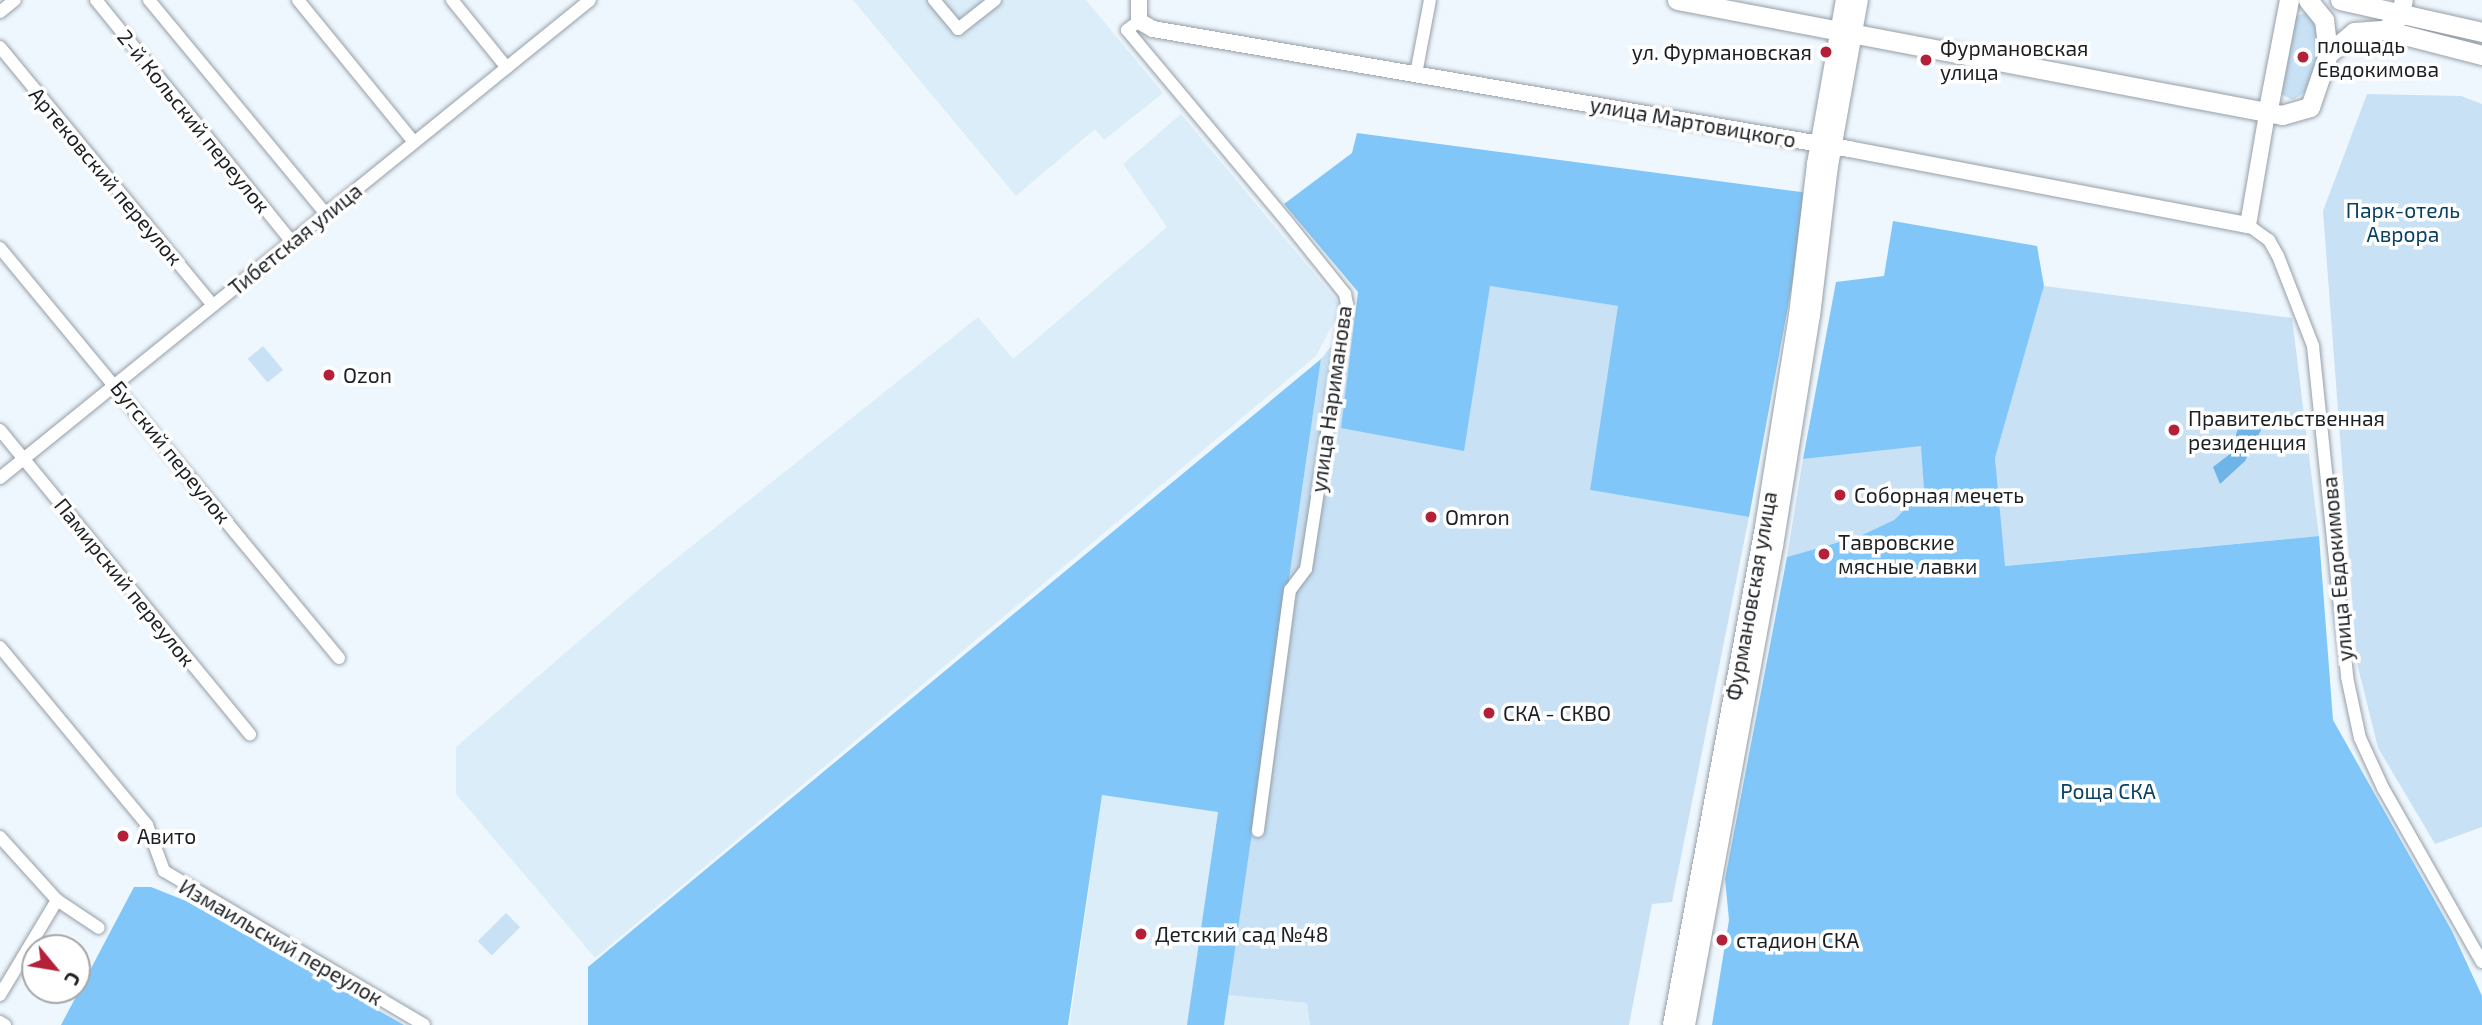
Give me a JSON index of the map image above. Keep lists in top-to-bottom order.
{
  "streets": {
    "main road": ["Фурмановская улица"],
    "street": [
      "2-й Кольский переулок",
      "улица Мартовицкого",
      "Артековский переулок",
      "Тибетская улица",
      "улица Нариманова",
      "Бугский переулок",
      "улица Евдокимова",
      "Памирский переулок",
      "Измаильский переулок"
    ]
  },
  "crossings": [
    ["2-й Кольский переулок", "Тибетская улица"],
    ["улица Мартовицкого", "улица Нариманова"],
    ["улица Мартовицкого", "улица Евдокимова"],
    ["улица Мартовицкого", "Фурмановская улица"],
    ["Артековский переулок", "Тибетская улица"],
    ["Тибетская улица", "Бугский переулок"],
    ["Тибетская улица", "Памирский переулок"]
  ],
  "parks": ["Парк-отель Аврора", "Роща СКА"],
  "places": [
    "ул. Фурмановская",
    "площадь Евдокимова",
    "Фурмановская улица",
    "Ozon",
    "Правительственная резиденция",
    "Соборная мечеть",
    "Omron",
    "Тавровские мясные лавки",
    "СКА - СКВО",
    "Авито",
    "Детский сад №48",
    "стадион СКА"
  ],
  "north": "bottom right"
}
